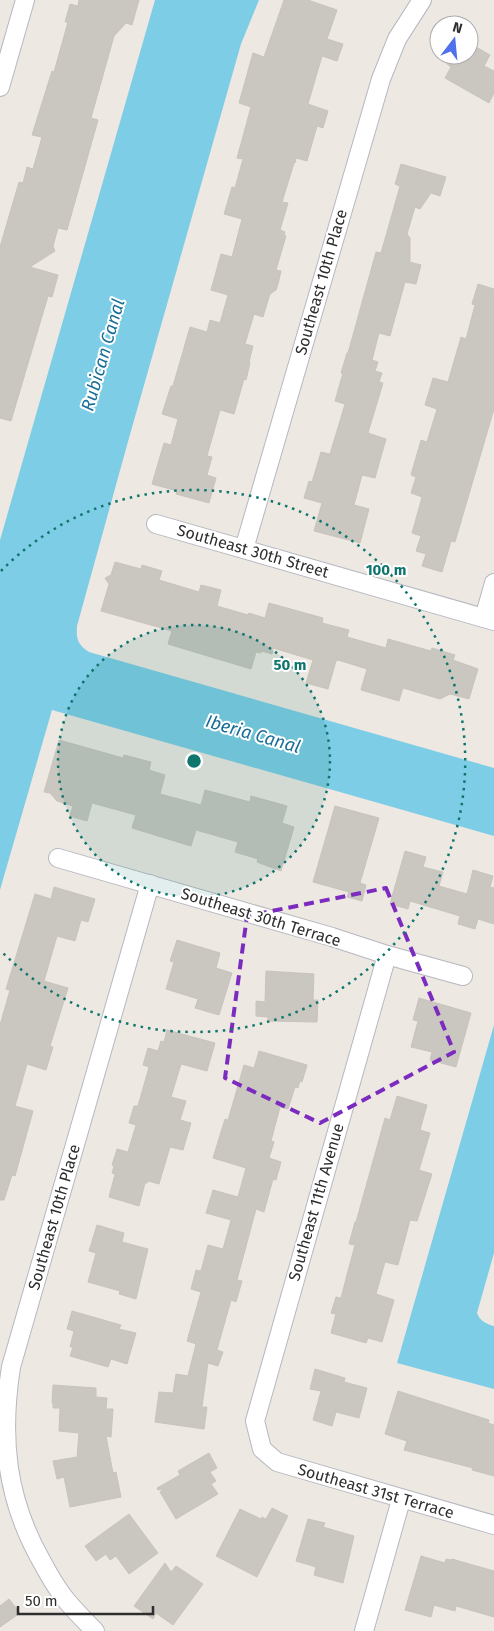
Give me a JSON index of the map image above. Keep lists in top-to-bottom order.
{
  "streets": {
    "street": [
      "Southeast 10th Place",
      "Southeast 30th Street",
      "Southeast 30th Terrace",
      "Southeast 11th Avenue",
      "Southeast 31st Terrace"
    ]
  },
  "crossings": [
    ["Southeast 10th Place", "Southeast 30th Street"],
    ["Southeast 10th Place", "Southeast 30th Terrace"],
    ["Southeast 30th Terrace", "Southeast 11th Avenue"],
    ["Southeast 11th Avenue", "Southeast 31st Terrace"]
  ],
  "water": ["Rubican Canal", "Iberia Canal"],
  "scale_bar": "50 m",
  "north": "top",
  "rings": ["100 m", "50 m"]
}
